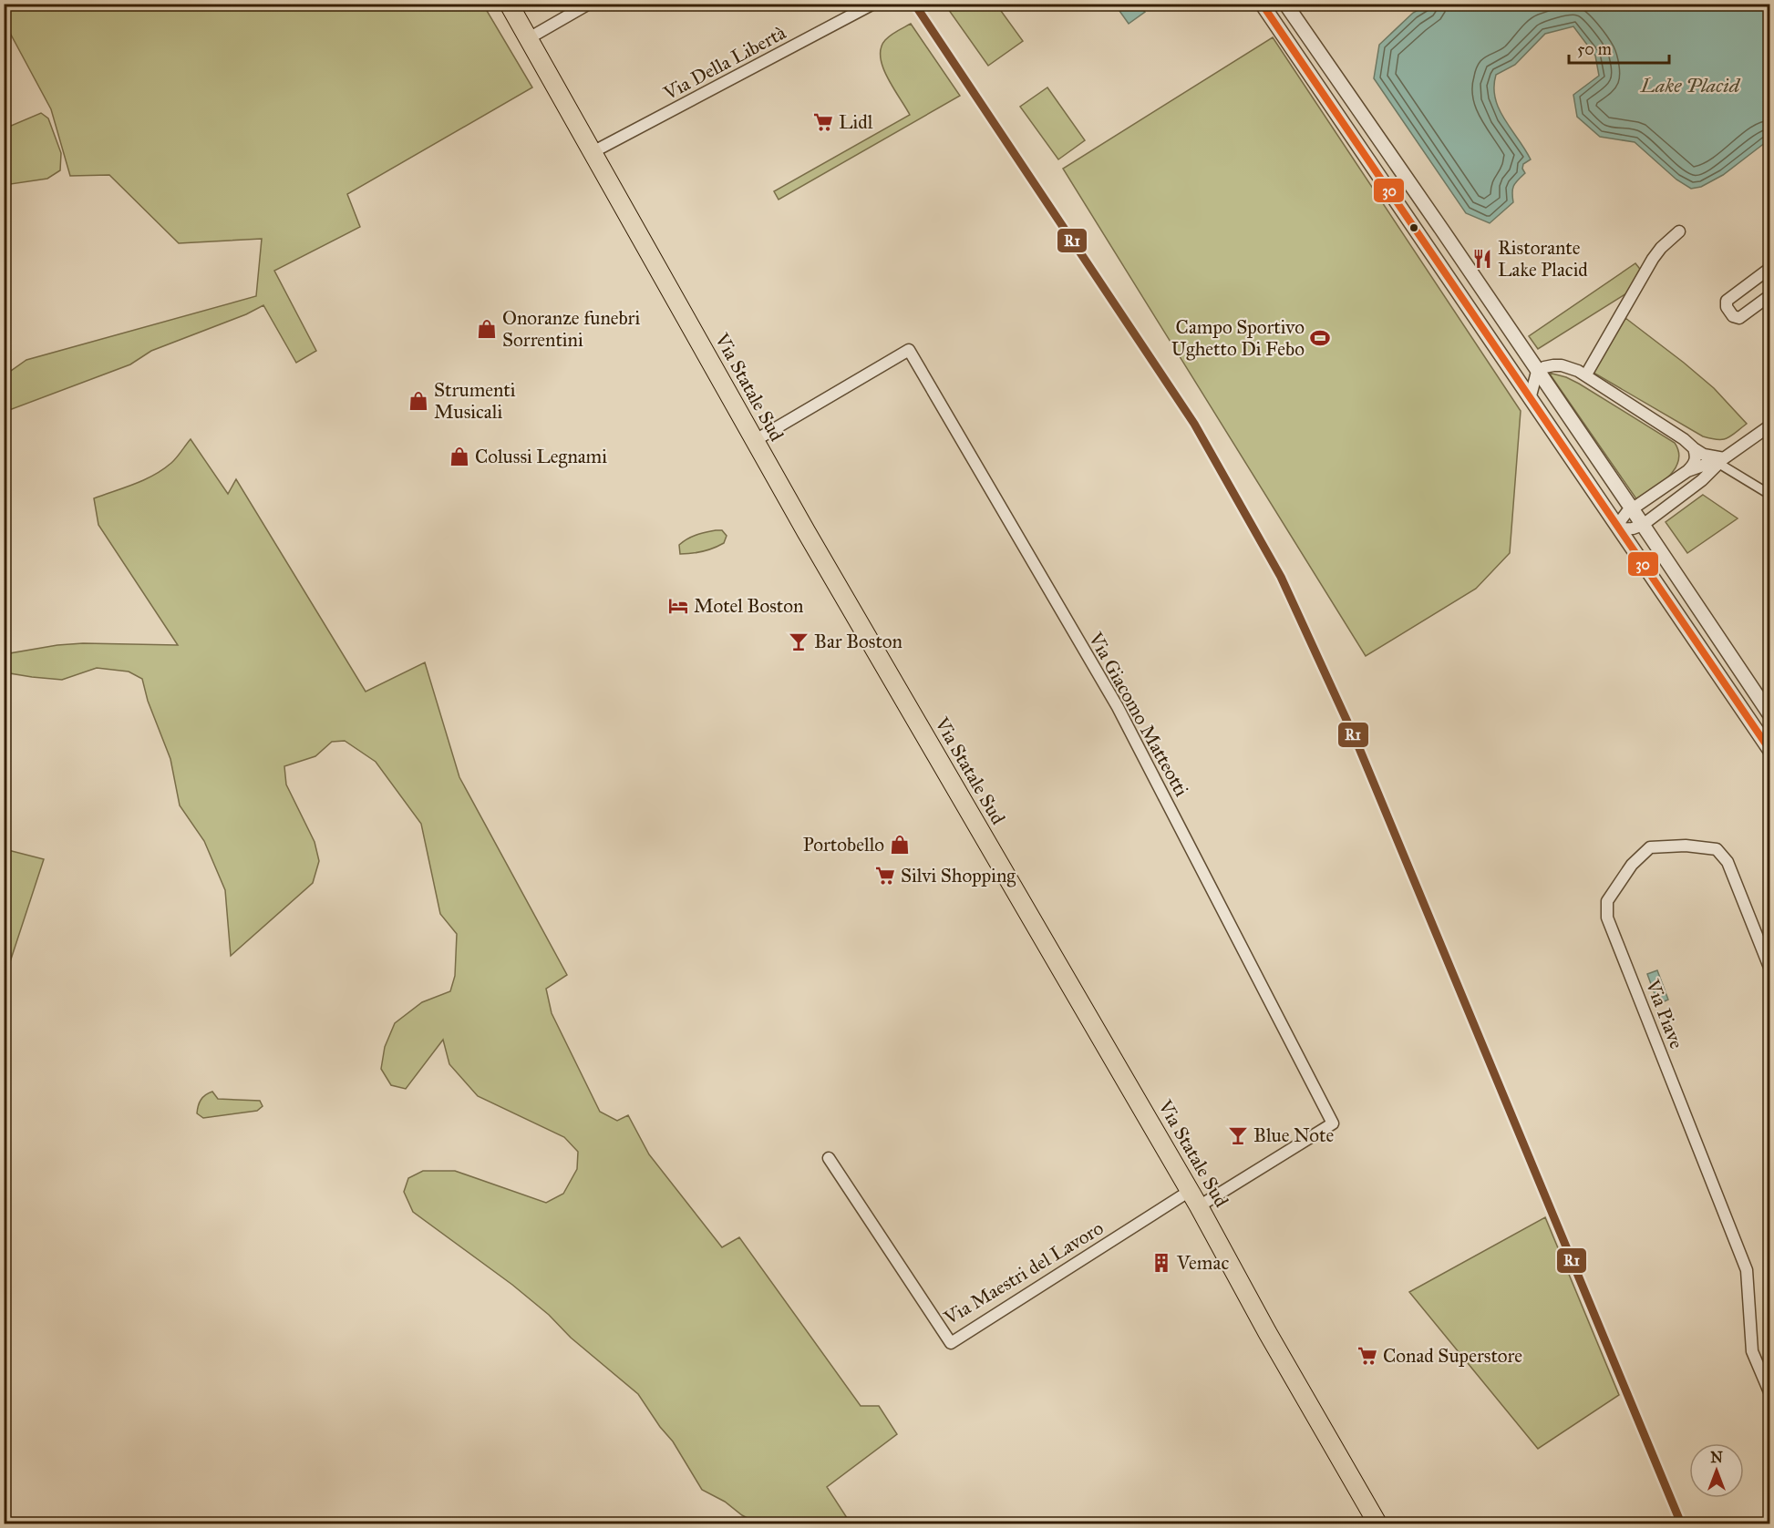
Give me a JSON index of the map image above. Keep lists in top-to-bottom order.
{
  "streets": {
    "main road": ["Via Statale Sud"],
    "street": [
      "Via Della Libertà",
      "Via Giacomo Matteotti",
      "Via Piave",
      "Via Maestri del Lavoro"
    ]
  },
  "crossings": [
    ["Via Della Libertà", "Via Statale Sud"],
    ["Via Statale Sud", "Via Giacomo Matteotti"],
    ["Via Statale Sud", "Via Maestri del Lavoro"]
  ],
  "water": ["Lake Placid"],
  "places": {
    "supermarket": ["Lidl", "Silvi Shopping", "Conad Superstore"],
    "restaurant": ["Ristorante Lake Placid"],
    "shop": [
      "Onoranze funebri Sorrentini",
      "Strumenti Musicali",
      "Colussi Legnami",
      "Portobello"
    ],
    "sports": ["Campo Sportivo Ughetto Di Febo"],
    "hotel": ["Motel Boston"],
    "bar": ["Bar Boston", "Blue Note"],
    "building": ["Vemac"]
  },
  "lines": ["transit line R1", "transit line 30"],
  "scale_bar": "50 m",
  "north": "top"
}
